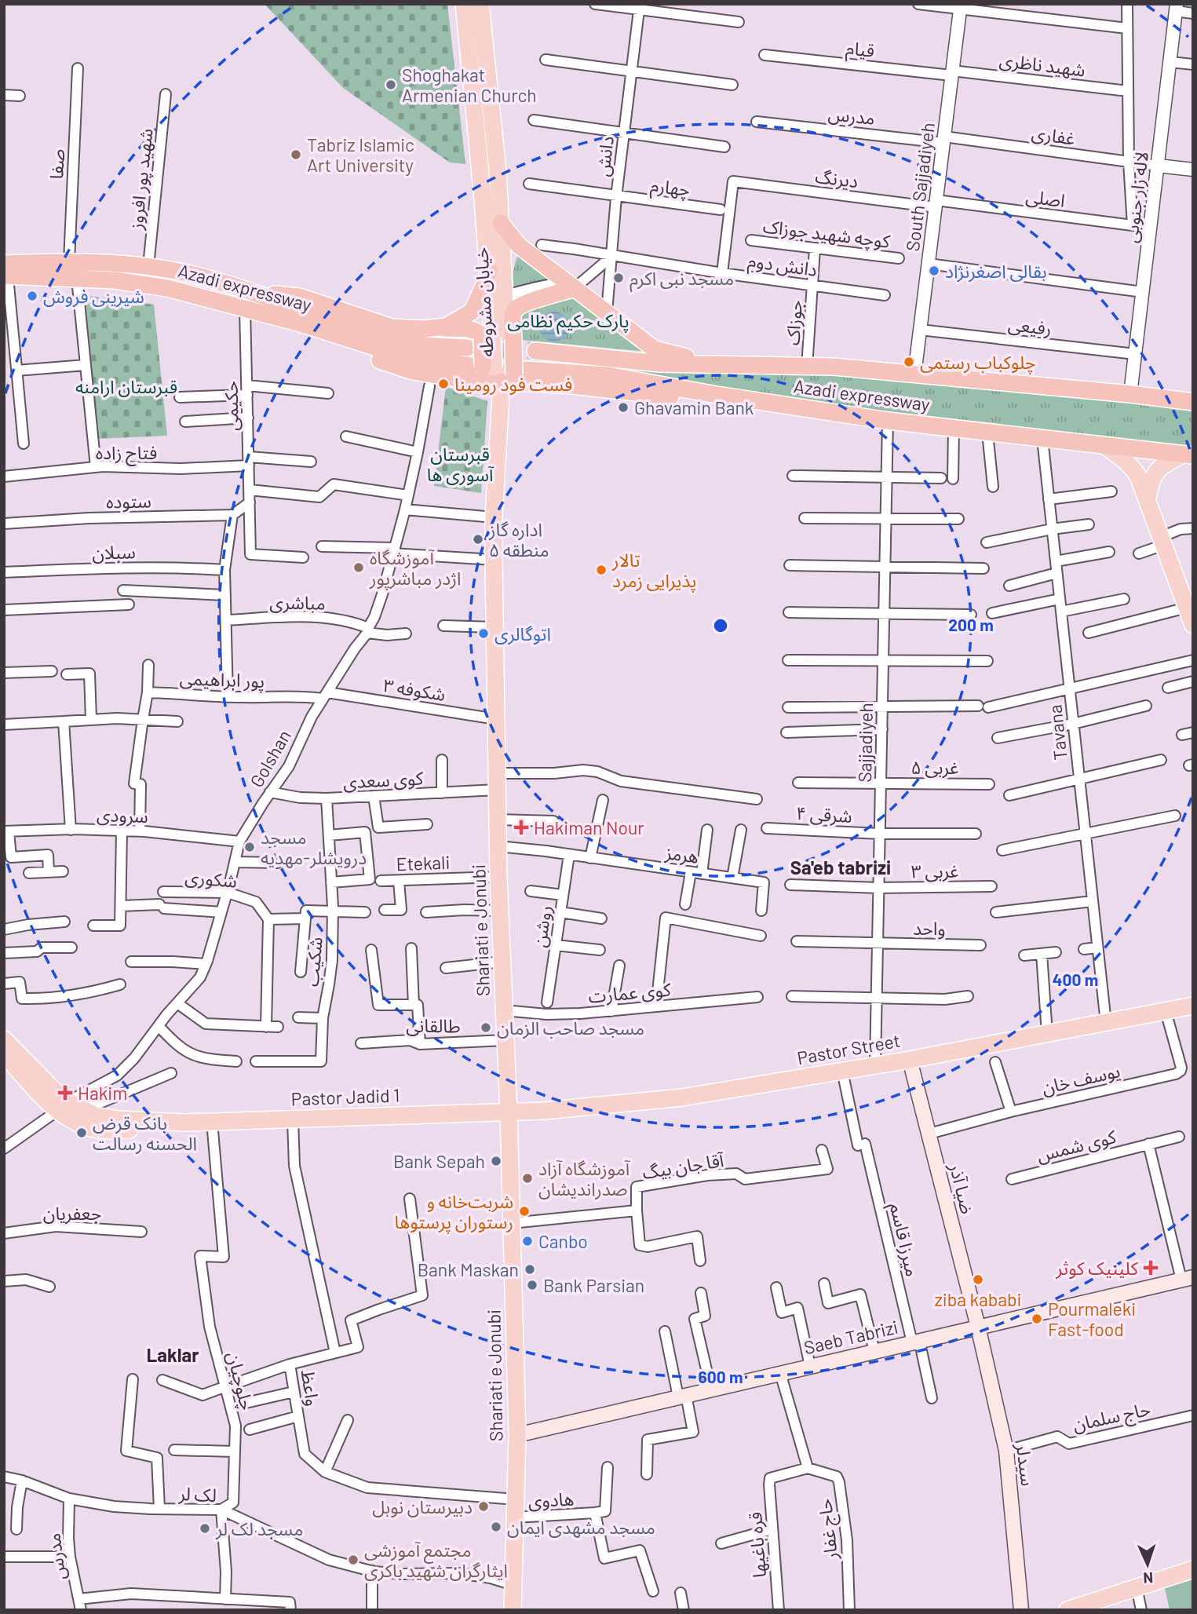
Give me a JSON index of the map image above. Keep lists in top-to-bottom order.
{
  "streets": {
    "highway": ["Azadi expressway"],
    "main road": [
      "خیابان مشروطه",
      "Shariati e Jonubi",
      "Pastor Street",
      "Pastor Jadid 1",
      "ضیا آذر",
      "Saeb Tabrizi",
      "سیدلر"
    ],
    "street": [
      "قیام",
      "شهید ناظری",
      "مدرس",
      "غفاری",
      "دانش",
      "صفا",
      "دیرنگ",
      "شهید پور افروز",
      "چهارم",
      "South Sajjadiyeh",
      "لاله زار جنوبی",
      "اصلی",
      "کوچه شهید جوزاک",
      "دانش دوم",
      "جوزاک",
      "رفیعی",
      "حکیمی",
      "فتاح زاده",
      "ستوده",
      "سبلان",
      "مباشری",
      "پور ابراهیمی",
      "شکوفه ۳",
      "Tavana",
      "Sajjadiyeh",
      "Golshan",
      "۵ غربی",
      "کوی سعدی",
      "۴ شرقی",
      "سرودی",
      "هرمز",
      "Etekali",
      "۳ غربی",
      "شکوری",
      "روشن",
      "واحد",
      "شکیب",
      "کوی عمارت",
      "طالقانی",
      "یوسف خان",
      "کوی شمس",
      "آقا جان بیگ",
      "جعفریان",
      "میرزا قاسم",
      "چلوچیان",
      "واعظ",
      "حاج سلمان",
      "لک لر",
      "هادوی",
      "حاج غفار",
      "قره باغیها"
    ]
  },
  "crossings": [
    ["قیام", "شهید ناظری"],
    ["قیام", "South Sajjadiyeh"],
    ["شهید ناظری", "South Sajjadiyeh"],
    ["مدرس", "غفاری"],
    ["مدرس", "South Sajjadiyeh"],
    ["مدرس", "لک لر"],
    ["غفاری", "South Sajjadiyeh"],
    ["غفاری", "لاله زار جنوبی"],
    ["دانش", "چهارم"],
    ["دانش", "دانش دوم"],
    ["صفا", "Azadi expressway"],
    ["دیرنگ", "South Sajjadiyeh"],
    ["دیرنگ", "اصلی"],
    ["دیرنگ", "دانش دوم"],
    ["شهید پور افروز", "Azadi expressway"],
    ["South Sajjadiyeh", "اصلی"],
    ["South Sajjadiyeh", "Azadi expressway"],
    ["South Sajjadiyeh", "رفیعی"],
    ["لاله زار جنوبی", "اصلی"],
    ["لاله زار جنوبی", "Azadi expressway"],
    ["لاله زار جنوبی", "رفیعی"],
    ["کوچه شهید جوزاک", "جوزاک"],
    ["دانش دوم", "جوزاک"],
    ["Azadi expressway", "جوزاک"],
    ["Azadi expressway", "حکیمی"],
    ["Azadi expressway", "Tavana"],
    ["Azadi expressway", "Sajjadiyeh"],
    ["Azadi expressway", "Shariati e Jonubi"],
    ["حکیمی", "فتاح زاده"],
    ["مباشری", "Golshan"],
    ["پور ابراهیمی", "شکوفه ۳"],
    ["پور ابراهیمی", "Golshan"],
    ["شکوفه ۳", "Golshan"],
    ["شکوفه ۳", "Shariati e Jonubi"],
    ["Tavana", "Pastor Street"],
    ["Sajjadiyeh", "۵ غربی"],
    ["Sajjadiyeh", "۴ شرقی"],
    ["Sajjadiyeh", "۳ غربی"],
    ["Sajjadiyeh", "واحد"],
    ["Sajjadiyeh", "Pastor Street"],
    ["Golshan", "کوی سعدی"],
    ["Golshan", "سرودی"],
    ["Golshan", "شکوری"],
    ["Golshan", "Pastor Jadid 1"],
    ["کوی سعدی", "Shariati e Jonubi"],
    ["کوی سعدی", "شکیب"],
    ["هرمز", "روشن"],
    ["هرمز", "Shariati e Jonubi"],
    ["Etekali", "Shariati e Jonubi"],
    ["Shariati e Jonubi", "کوی عمارت"],
    ["Shariati e Jonubi", "طالقانی"],
    ["Shariati e Jonubi", "Pastor Street"],
    ["Shariati e Jonubi", "Pastor Jadid 1"],
    ["Shariati e Jonubi", "Saeb Tabrizi"],
    ["Shariati e Jonubi", "واعظ"],
    ["Shariati e Jonubi", "لک لر"],
    ["Shariati e Jonubi", "هادوی"],
    ["Pastor Street", "یوسف خان"],
    ["Pastor Street", "Pastor Jadid 1"],
    ["Pastor Street", "ضیا آذر"],
    ["Pastor Street", "میرزا قاسم"],
    ["یوسف خان", "ضیا آذر"],
    ["Pastor Jadid 1", "چلوچیان"],
    ["ضیا آذر", "Saeb Tabrizi"],
    ["ضیا آذر", "سیدلر"],
    ["میرزا قاسم", "Saeb Tabrizi"],
    ["Saeb Tabrizi", "سیدلر"],
    ["چلوچیان", "لک لر"],
    ["حاج سلمان", "سیدلر"],
    ["حاج غفار", "قره باغیها"]
  ],
  "districts": ["Sa'eb tabrizi", "Laklar"],
  "parks": ["پارک حکیم نظامی", "قبرستان ارامنه", "قبرستان آسوری ها"],
  "places": {
    "other": [
      "Shoghakat Armenian Church",
      "Tabriz Islamic Art University",
      "بقالی اصغرنژاد",
      "مسجد نبی اکرم",
      "شیرینی فروش",
      "چلوکباب رستمی",
      "فست فود رومینا",
      "Ghavamin Bank",
      "اداره گاز منطقه ۵",
      "آموزشگاه اژدر مباشرپور",
      "تالار پذیرایی زمرد",
      "اتوگالری",
      "مسجد درویشلر-مهدیه",
      "مسجد صاحب الزمان",
      "بانک قرض الحسنه رسالت",
      "Bank Sepah",
      "آموزشگاه آزاد صدراندیشان",
      "شربت‌خانه و رستوران پرستوها",
      "Canbo",
      "Bank Maskan",
      "ziba kababi",
      "Bank Parsian",
      "Pourmaleki Fast-food",
      "دبیرستان نوبل",
      "مسجد مشهدی ایمان",
      "مسجد لک لر",
      "مجتمع آموزشی ایثارگران شهید باکری"
    ],
    "health": ["Hakiman Nour", "Hakim", "کلینیک کوثر"]
  },
  "north": "bottom",
  "rings": ["200 m", "400 m", "600 m"]
}
